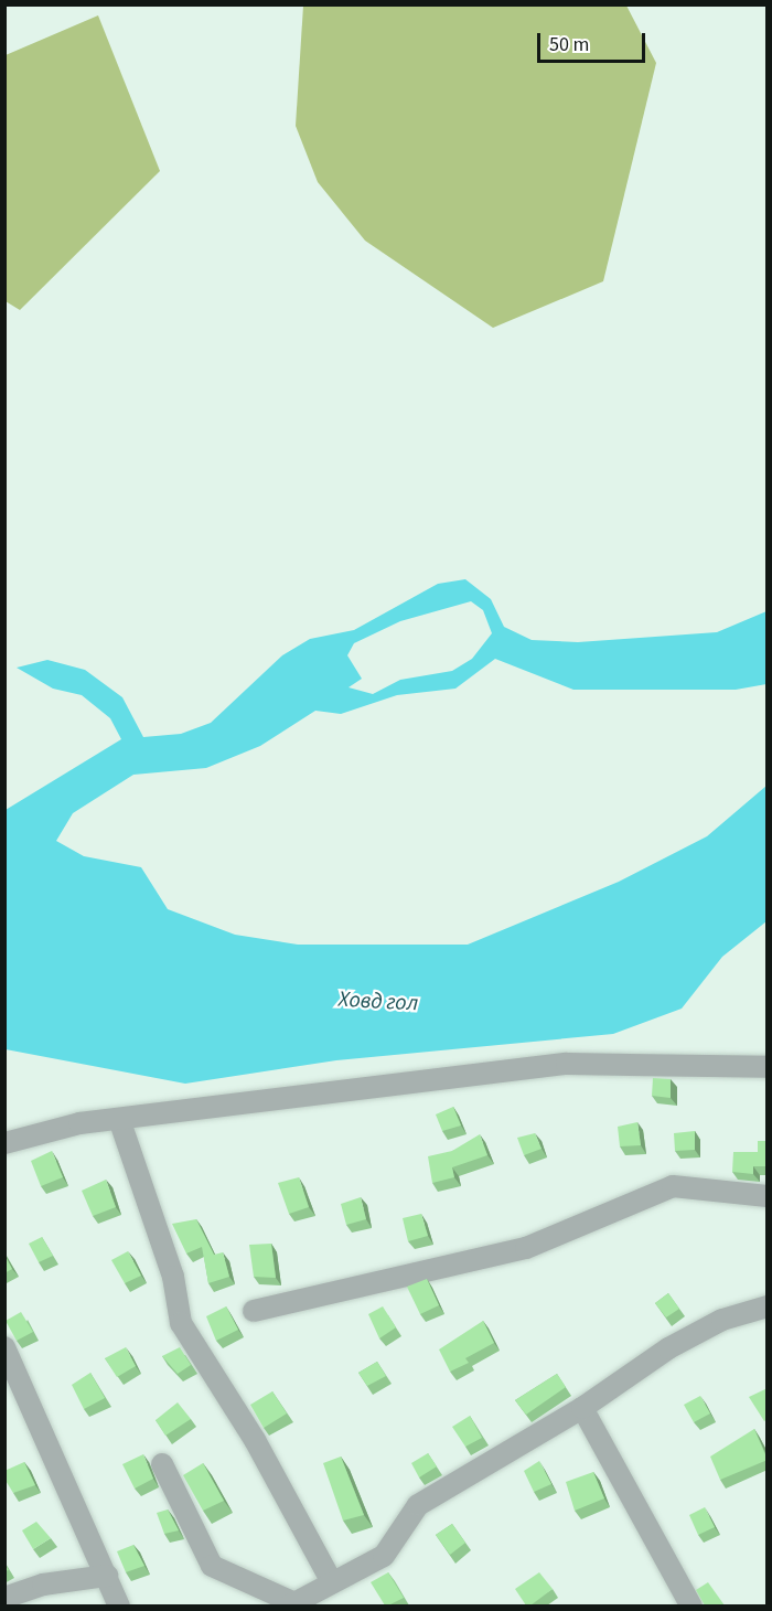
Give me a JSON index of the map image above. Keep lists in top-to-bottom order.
{
  "water": ["Ховд гол"],
  "scale_bar": "50 m"
}
